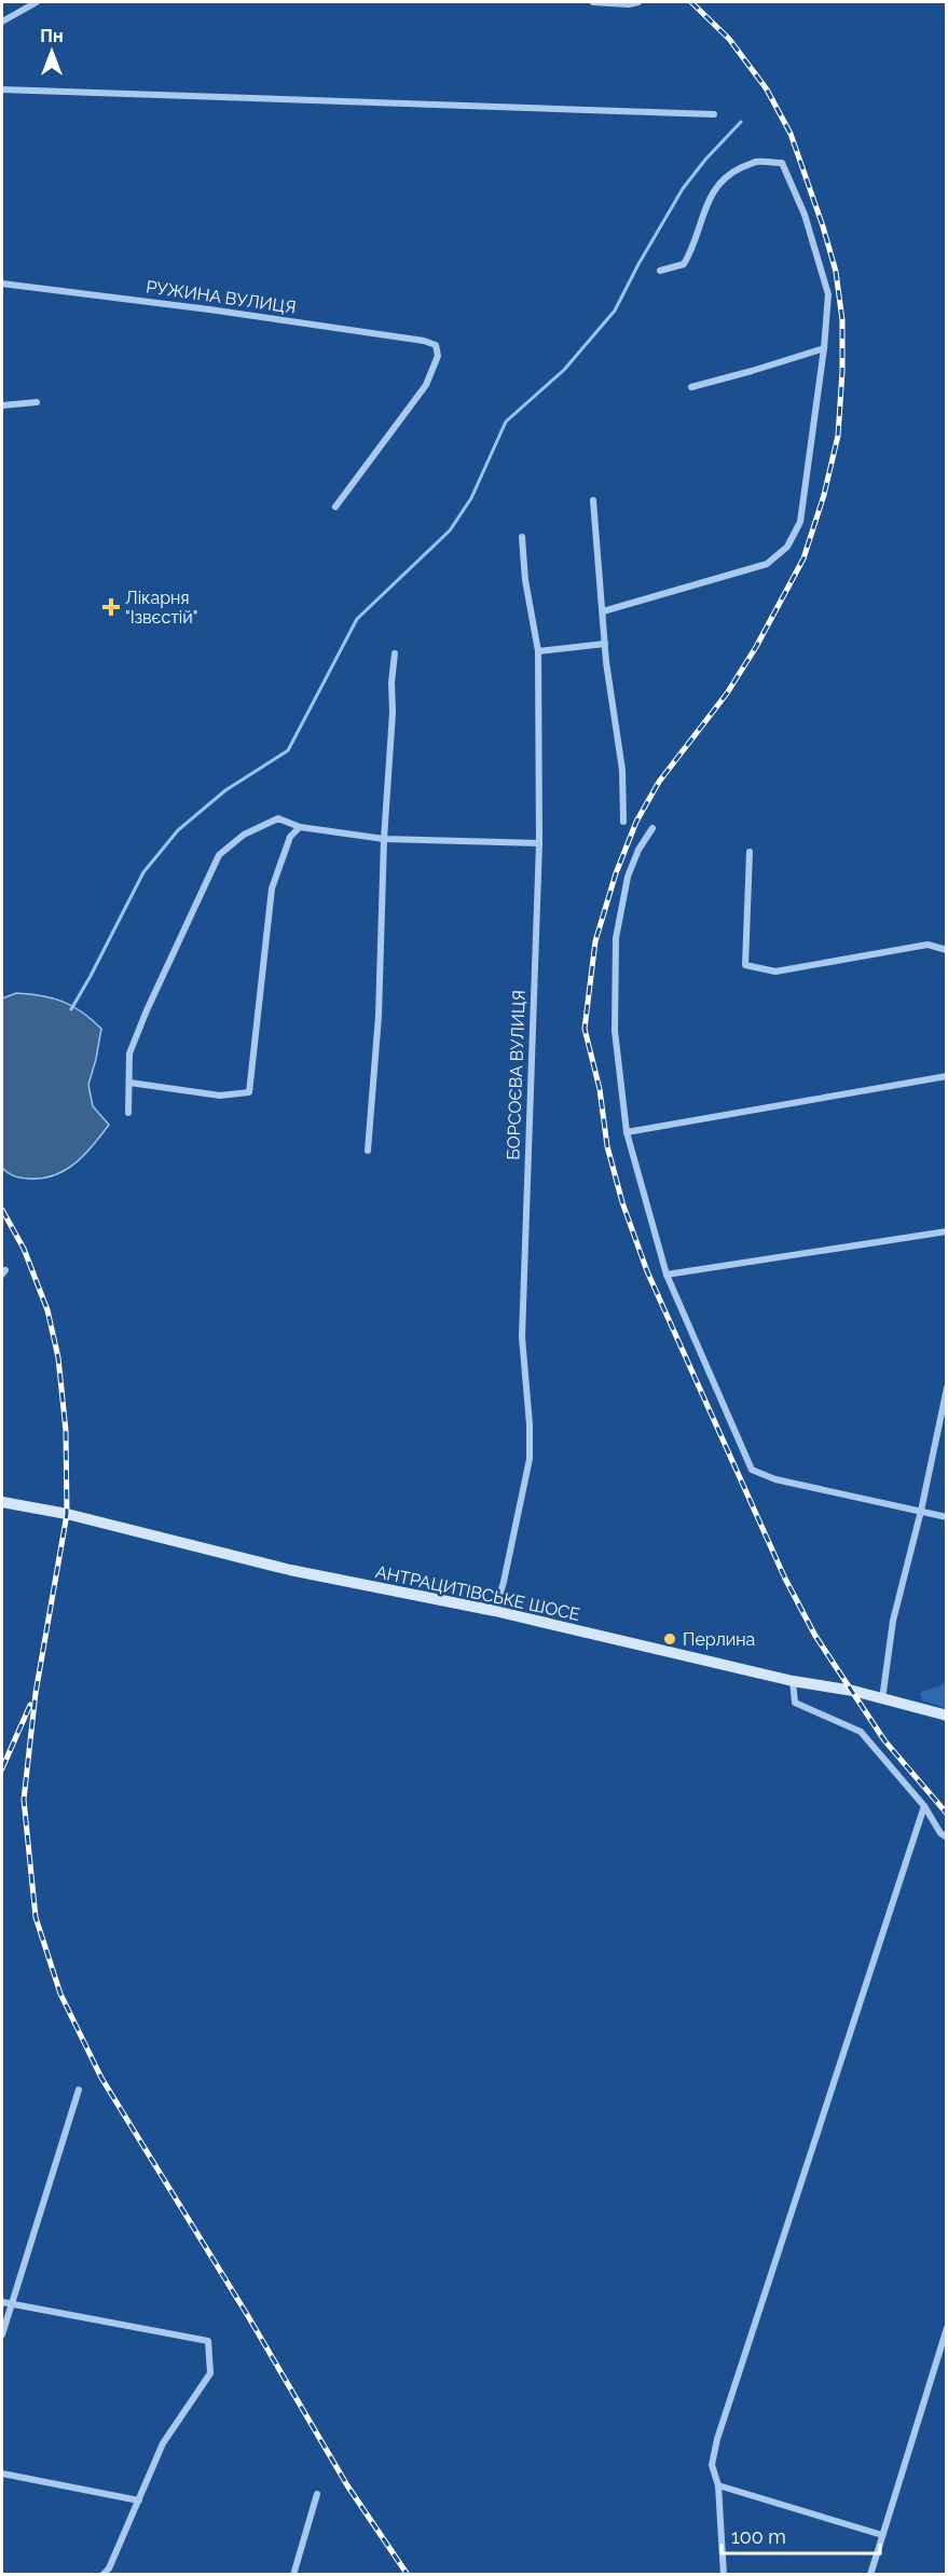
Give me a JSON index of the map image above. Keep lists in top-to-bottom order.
{
  "streets": {
    "main road": ["АНТРАЦИТІВСЬКЕ ШОСЕ"],
    "street": ["РУЖИНА ВУЛИЦЯ", "БОРСОЄВА ВУЛИЦЯ"]
  },
  "crossings": [
    ["БОРСОЄВА ВУЛИЦЯ", "АНТРАЦИТІВСЬКЕ ШОСЕ"]
  ],
  "places": {
    "health": ["Лікарня \"Ізвєстій\""],
    "other": ["Перлина"]
  },
  "scale_bar": "100 m",
  "north": "top"
}
